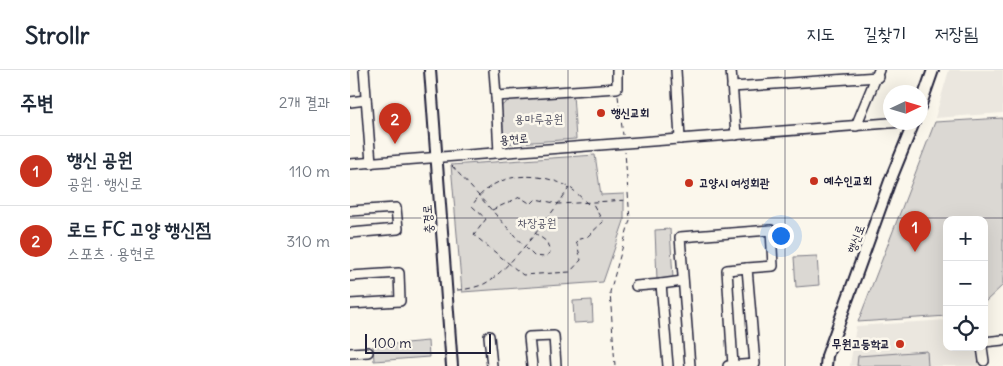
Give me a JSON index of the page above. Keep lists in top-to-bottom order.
{
  "streets": {
    "main road": ["충경로", "행신로"],
    "street": ["용현로"]
  },
  "crossings": [
    ["용현로", "충경로"]
  ],
  "parks": ["용마루공원", "차장공원"],
  "places": [
    "행신교회",
    "예수인교회",
    "고양시 여성회관",
    "무원고등학교"
  ],
  "scale_bar": "100 m",
  "north": "right",
  "page": {
    "header": "Strollr",
    "nav": ["지도", "길찾기", "저장됨"],
    "heading": ["주변", "2개 결과"],
    "pins": ["2", "1"],
    "list": [
      {
        "mark": "1",
        "name": "행신 공원",
        "note": "공원 · 행신로",
        "value": "110 m"
      },
      {
        "mark": "2",
        "name": "로드 FC 고양 행신점",
        "note": "스포츠 · 용현로",
        "value": "310 m"
      }
    ],
    "map_buttons": ["+", "−"],
    "scale": "100 m"
  }
}
